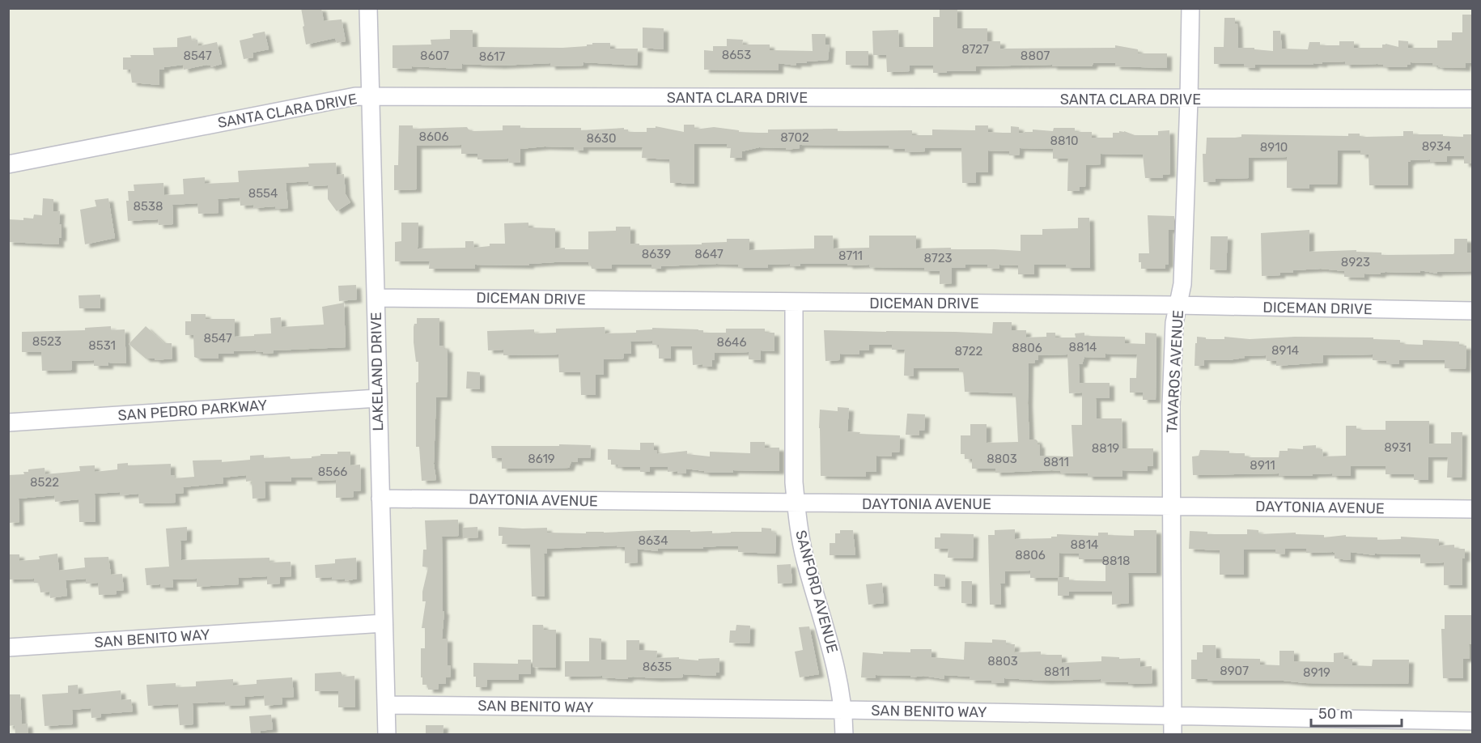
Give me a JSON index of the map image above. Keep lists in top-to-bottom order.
{
  "streets": {
    "street": [
      "SANTA CLARA DRIVE",
      "DICEMAN DRIVE",
      "LAKELAND DRIVE",
      "TAVAROS AVENUE",
      "SAN PEDRO PARKWAY",
      "DAYTONIA AVENUE",
      "SANFORD AVENUE",
      "SAN BENITO WAY"
    ]
  },
  "crossings": [
    ["SANTA CLARA DRIVE", "LAKELAND DRIVE"],
    ["SANTA CLARA DRIVE", "TAVAROS AVENUE"],
    ["DICEMAN DRIVE", "LAKELAND DRIVE"],
    ["DICEMAN DRIVE", "TAVAROS AVENUE"],
    ["DICEMAN DRIVE", "SANFORD AVENUE"],
    ["LAKELAND DRIVE", "SAN PEDRO PARKWAY"],
    ["LAKELAND DRIVE", "DAYTONIA AVENUE"],
    ["LAKELAND DRIVE", "SAN BENITO WAY"],
    ["TAVAROS AVENUE", "DAYTONIA AVENUE"],
    ["TAVAROS AVENUE", "SAN BENITO WAY"],
    ["DAYTONIA AVENUE", "SANFORD AVENUE"],
    ["SANFORD AVENUE", "SAN BENITO WAY"]
  ],
  "house_numbers": [
    "8727",
    "8653",
    "8547",
    "8607",
    "8807",
    "8617",
    "8606",
    "8702",
    "8630",
    "8810",
    "8934",
    "8910",
    "8554",
    "8538",
    "8639",
    "8647",
    "8711",
    "8723",
    "8923",
    "8547",
    "8523",
    "8646",
    "8531",
    "8814",
    "8806",
    "8914",
    "8722",
    "8931",
    "8819",
    "8619",
    "8803",
    "8811",
    "8911",
    "8566",
    "8522",
    "8634",
    "8814",
    "8806",
    "8818",
    "8803",
    "8635",
    "8907",
    "8811",
    "8919"
  ],
  "scale_bar": "50 m"
}
